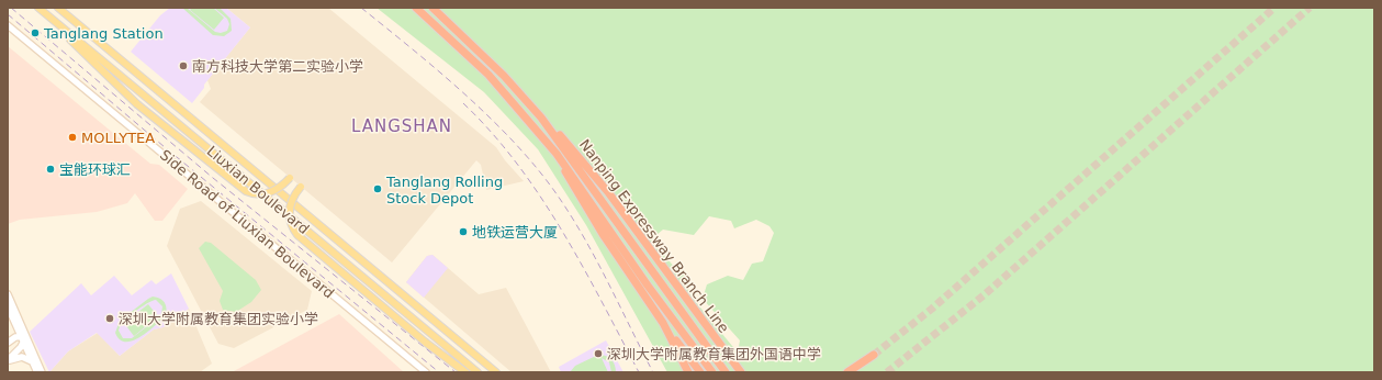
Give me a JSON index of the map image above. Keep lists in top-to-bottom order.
{
  "streets": {
    "highway": ["Nanping Expressway Branch Line"],
    "main road": ["Liuxian Boulevard", "Side Road of Liuxian Boulevard"]
  },
  "districts": ["LANGSHAN"],
  "places": [
    "Tanglang Station",
    "南方科技大学第二实验小学",
    "MOLLYTEA",
    "宝能环球汇",
    "Tanglang Rolling Stock Depot",
    "地铁运营大厦",
    "深圳大学附属教育集团实验小学",
    "深圳大学附属教育集团外国语中学"
  ]
}
